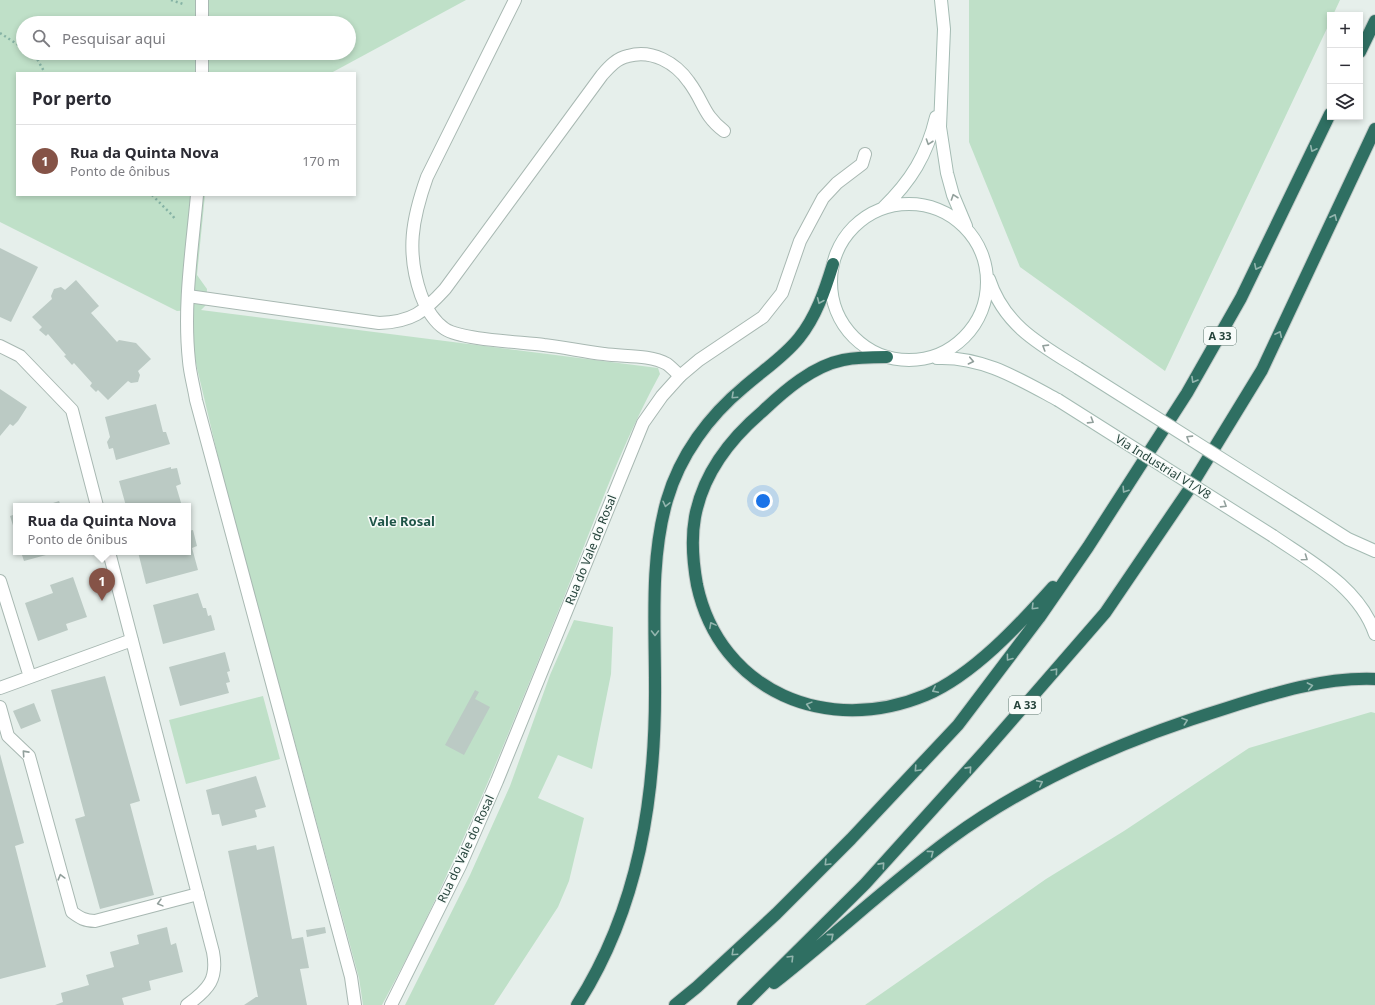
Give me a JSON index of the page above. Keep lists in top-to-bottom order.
{
  "streets": {
    "highway": ["A 33"],
    "street": ["Via Industrial V1/V8", "Rua do Vale do Rosal"]
  },
  "districts": ["Vale Rosal"],
  "page": {
    "map_buttons": ["+", "−"],
    "search": "Pesquisar aqui",
    "heading": "Por perto",
    "list": [
      {
        "mark": "1",
        "name": "Rua da Quinta Nova",
        "note": "Ponto de ônibus",
        "value": "170 m"
      }
    ],
    "popup": ["Rua da Quinta Nova", "Ponto de ônibus"],
    "pins": "1"
  }
}
